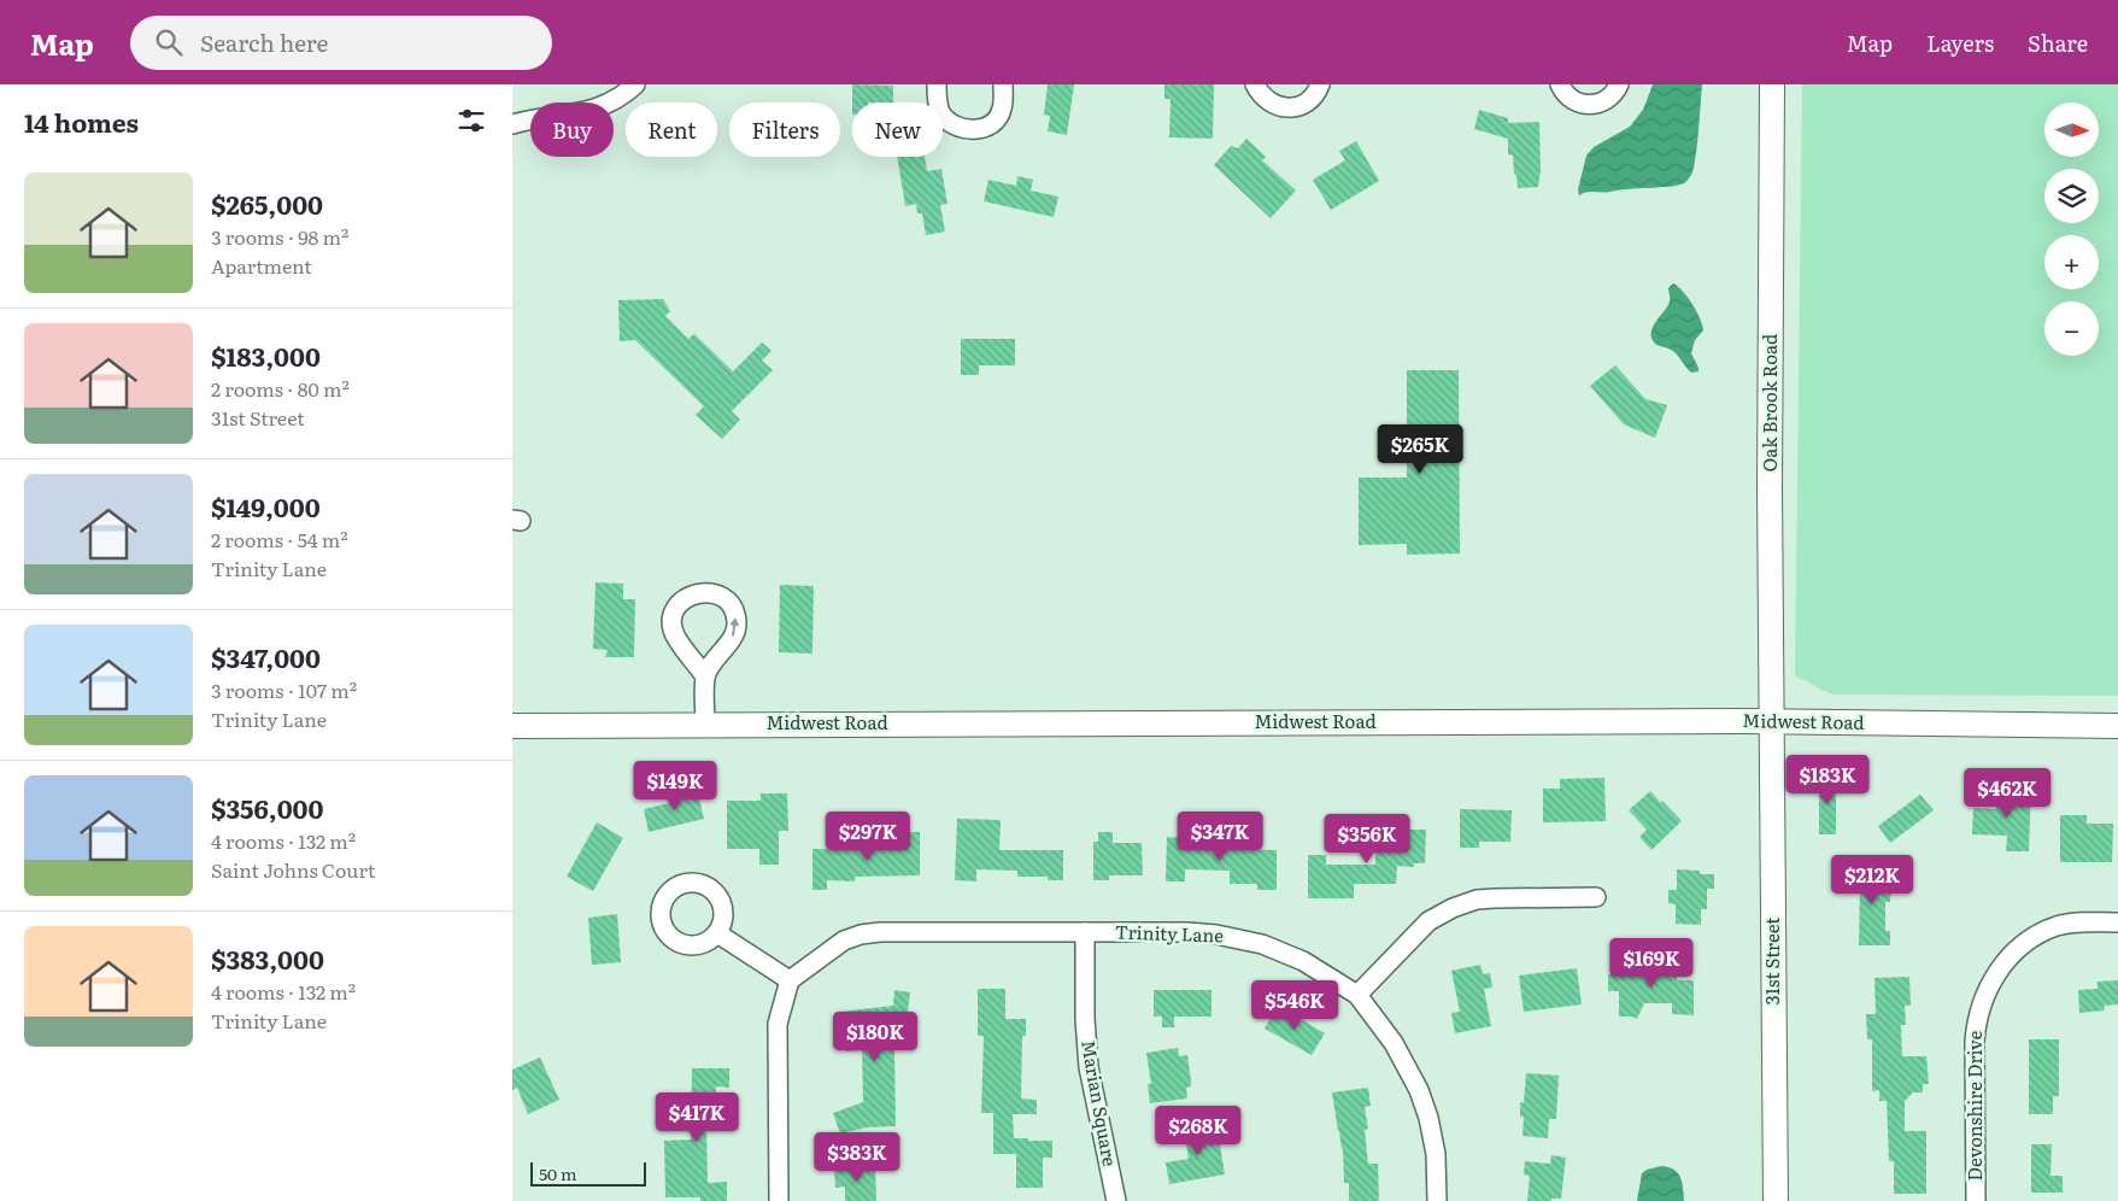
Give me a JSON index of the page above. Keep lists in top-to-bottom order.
{
  "streets": {
    "main road": ["Oak Brook Road", "Midwest Road", "31st Street"],
    "street": ["Trinity Lane", "Marian Square", "Devonshire Drive"]
  },
  "crossings": [
    ["Oak Brook Road", "Midwest Road"],
    ["Oak Brook Road", "31st Street"],
    ["Midwest Road", "31st Street"],
    ["Trinity Lane", "Marian Square"]
  ],
  "scale_bar": "50 m",
  "north": "right",
  "page": {
    "header": "Map",
    "search": "Search here",
    "nav": ["Map", "Layers", "Share"],
    "heading": "14 homes",
    "map_buttons": ["+", "−"],
    "chip": [
      "Buy",
      "Rent",
      "Filters",
      "New"
    ],
    "list": [
      {
        "name": "$265,000",
        "note": "3 rooms · 98 m² · Apartment"
      },
      {
        "name": "$183,000",
        "note": "2 rooms · 80 m² · 31st Street"
      },
      {
        "name": "$149,000",
        "note": "2 rooms · 54 m² · Trinity Lane"
      },
      {
        "name": "$347,000",
        "note": "3 rooms · 107 m² · Trinity Lane"
      },
      {
        "name": "$356,000",
        "note": "4 rooms · 132 m² · Saint Johns Court"
      },
      {
        "name": "$383,000",
        "note": "4 rooms · 132 m² · Trinity Lane"
      }
    ],
    "price": [
      "$265K",
      "$183K",
      "$149K",
      "$462K",
      "$297K",
      "$347K",
      "$356K",
      "$212K",
      "$169K",
      "$546K",
      "$180K",
      "$417K",
      "$268K",
      "$383K"
    ],
    "scale": "50 m"
  }
}
